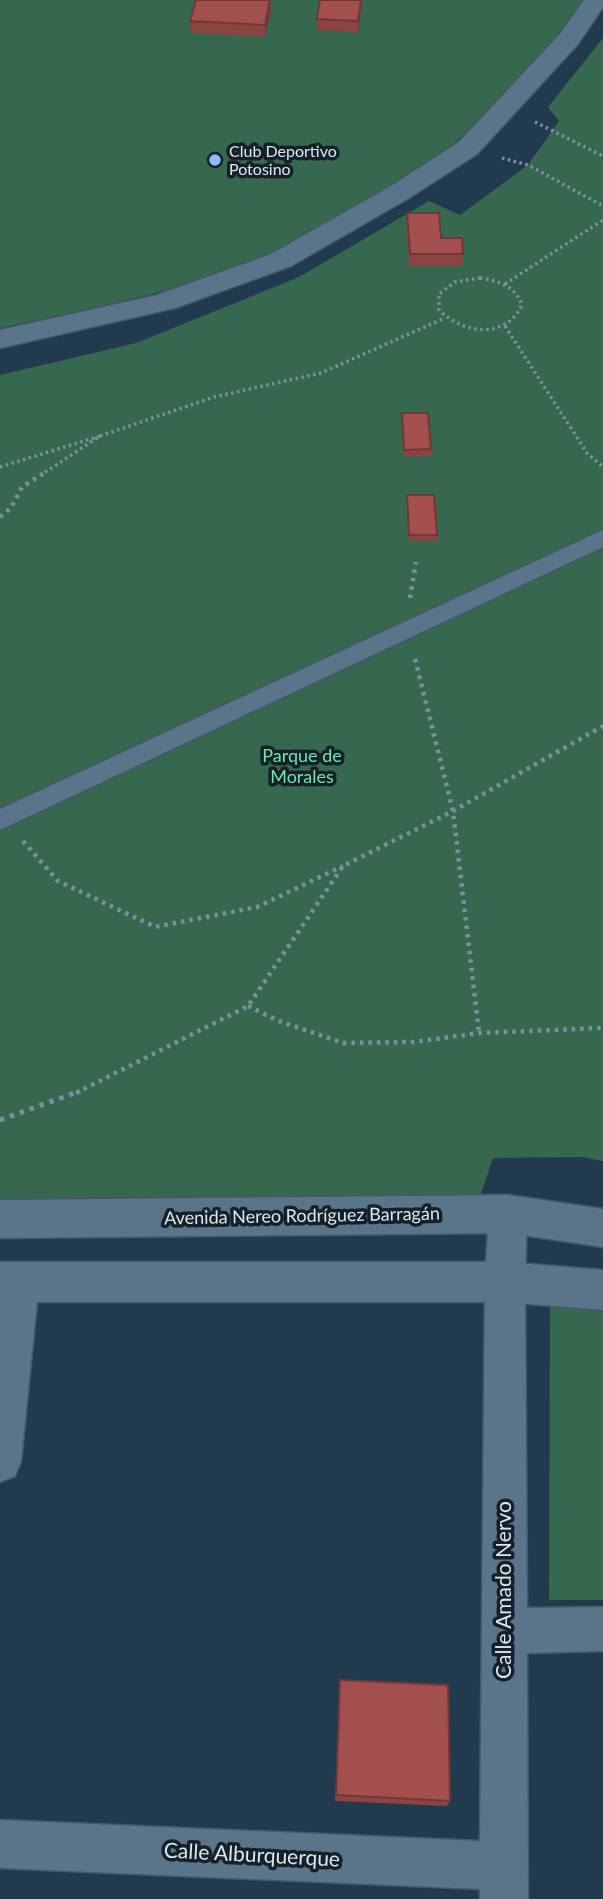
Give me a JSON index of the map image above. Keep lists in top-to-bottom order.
{
  "streets": {
    "street": ["Avenida Nereo Rodríguez Barragán", "Calle Amado Nervo", "Calle Alburquerque"]
  },
  "crossings": [
    ["Avenida Nereo Rodríguez Barragán", "Calle Amado Nervo"],
    ["Calle Amado Nervo", "Calle Alburquerque"]
  ],
  "parks": ["Parque de Morales"],
  "places": ["Club Deportivo Potosino"]
}
